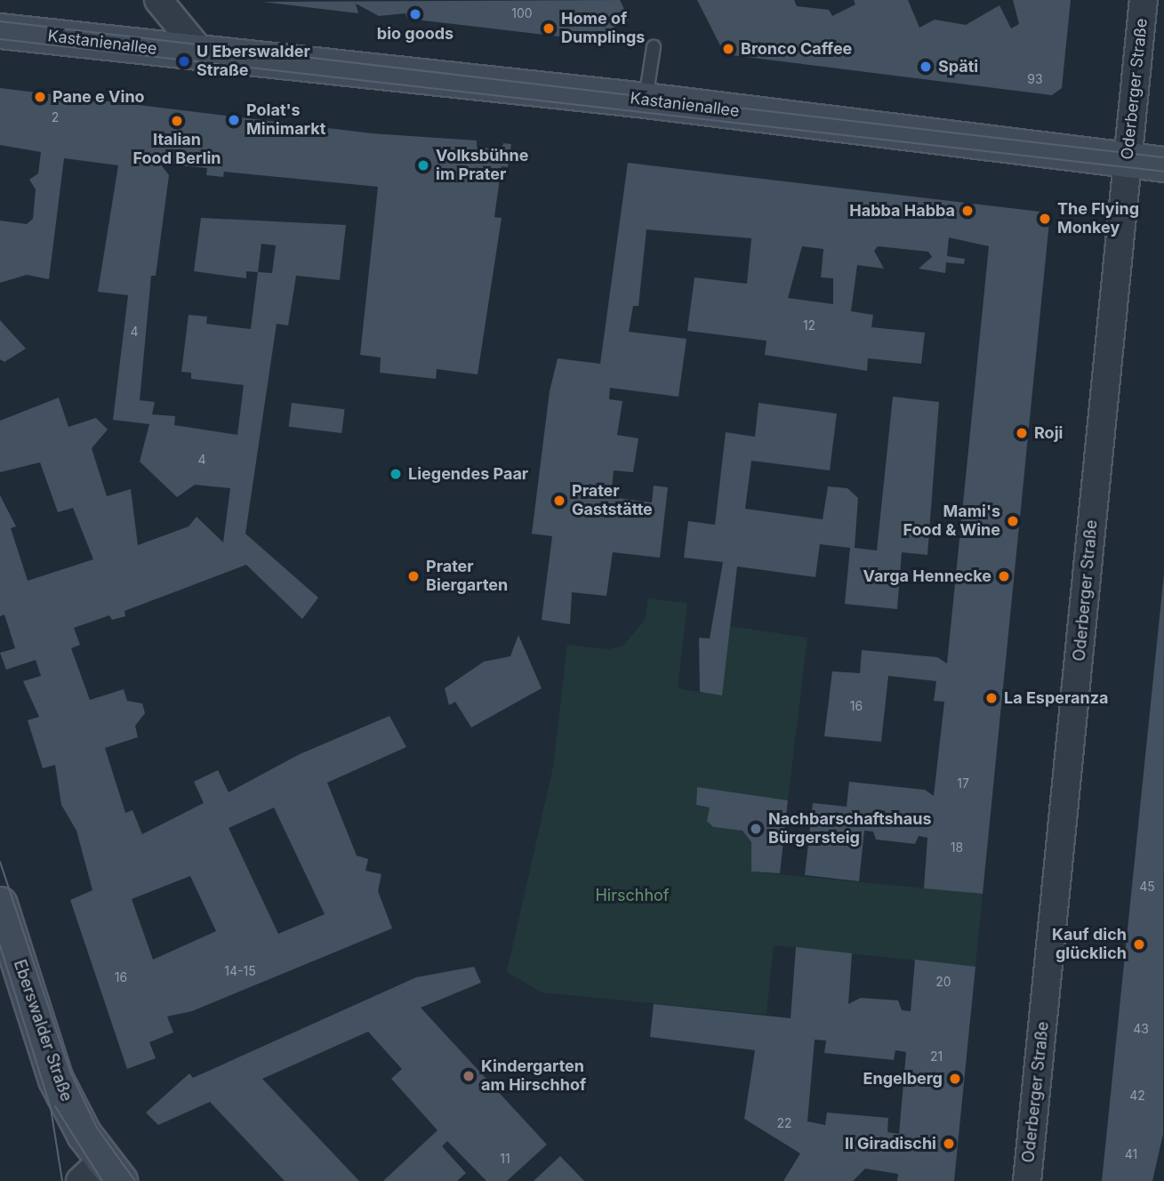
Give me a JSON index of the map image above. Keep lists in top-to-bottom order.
{
  "streets": {
    "street": ["Kastanienallee", "Oderberger Straße", "Eberswalder Straße"]
  },
  "crossings": [
    ["Kastanienallee", "Oderberger Straße"]
  ],
  "parks": ["Hirschhof"],
  "places": [
    "bio goods",
    "Home of Dumplings",
    "Bronco Caffee",
    "U Eberswalder Straße",
    "Späti",
    "Pane e Vino",
    "Polat's Minimarkt",
    "Italian Food Berlin",
    "Volksbühne im Prater",
    "Habba Habba",
    "The Flying Monkey",
    "Roji",
    "Liegendes Paar",
    "Prater Gaststätte",
    "Mami's Food & Wine",
    "Prater Biergarten",
    "Varga Hennecke",
    "La Esperanza",
    "Nachbarschaftshaus Bürgersteig",
    "Kauf dich glücklich",
    "Kindergarten am Hirschhof",
    "Engelberg",
    "Il Giradischi"
  ],
  "house_numbers": [
    "100",
    "93",
    "2",
    "12",
    "4",
    "4",
    "16",
    "17",
    "18",
    "45",
    "14-15",
    "16",
    "20",
    "43",
    "21",
    "42",
    "22",
    "41",
    "11"
  ]
}
